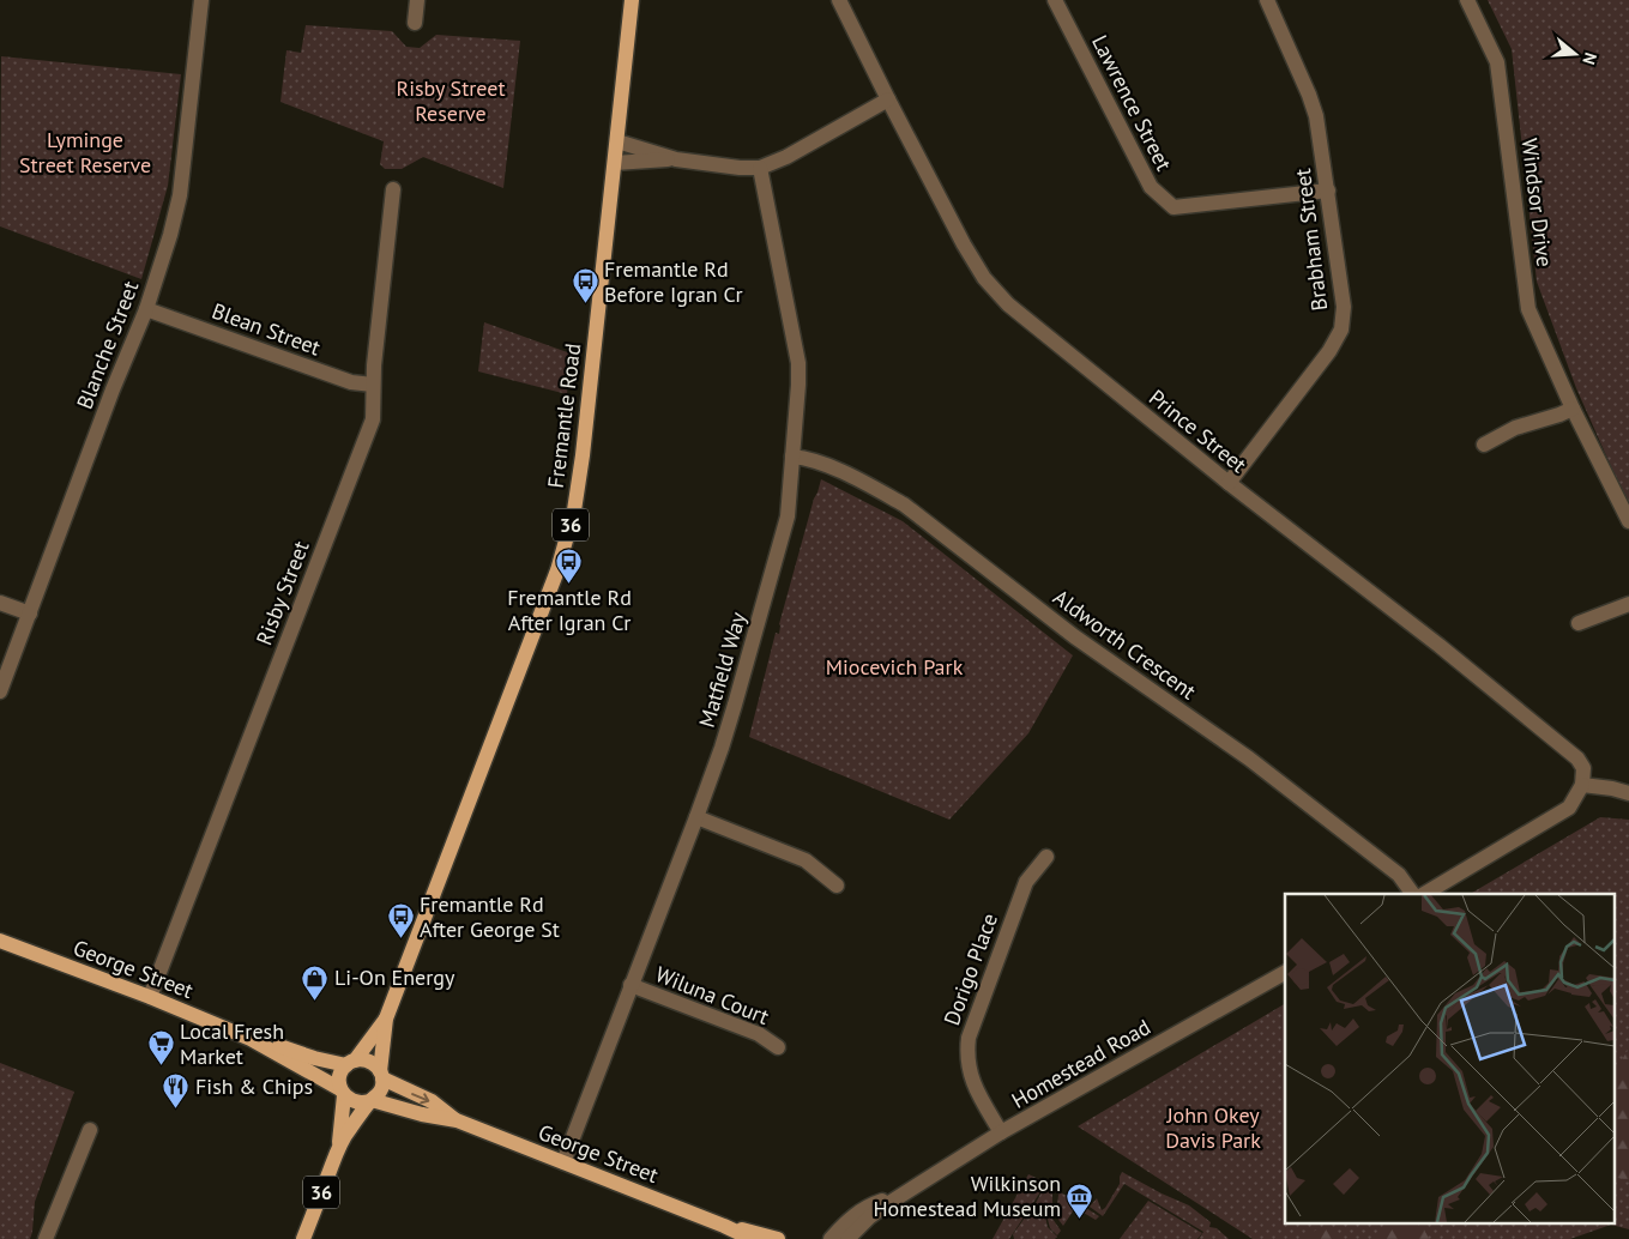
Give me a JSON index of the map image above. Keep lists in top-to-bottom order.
{
  "streets": {
    "main road": ["Fremantle Road", "36", "George Street"],
    "street": [
      "Lawrence Street",
      "Windsor Drive",
      "Brabham Street",
      "Blean Street",
      "Blanche Street",
      "Prince Street",
      "Risby Street",
      "Aldworth Crescent",
      "Matfield Way",
      "Dorigo Place",
      "Wiluna Court",
      "Homestead Road"
    ]
  },
  "crossings": [
    ["Lawrence Street", "Brabham Street"],
    ["Brabham Street", "Prince Street"],
    ["Blean Street", "Blanche Street"],
    ["Blean Street", "Risby Street"],
    ["Fremantle Road", "36"],
    ["Fremantle Road", "George Street"],
    ["36", "George Street"],
    ["Risby Street", "George Street"],
    ["Aldworth Crescent", "Matfield Way"],
    ["Matfield Way", "George Street"],
    ["Matfield Way", "Wiluna Court"],
    ["Dorigo Place", "Homestead Road"]
  ],
  "parks": [
    "Risby Street Reserve",
    "Lyminge Street Reserve",
    "Miocevich Park",
    "John Okey Davis Park"
  ],
  "places": {
    "bus stop": ["Fremantle Rd Before Igran Cr", "Fremantle Rd After Igran Cr", "Fremantle Rd After George St"],
    "shop": ["Li-On Energy"],
    "supermarket": ["Local Fresh Market"],
    "restaurant": ["Fish & Chips"],
    "museum": ["Wilkinson Homestead Museum"]
  },
  "north": "right"
}
